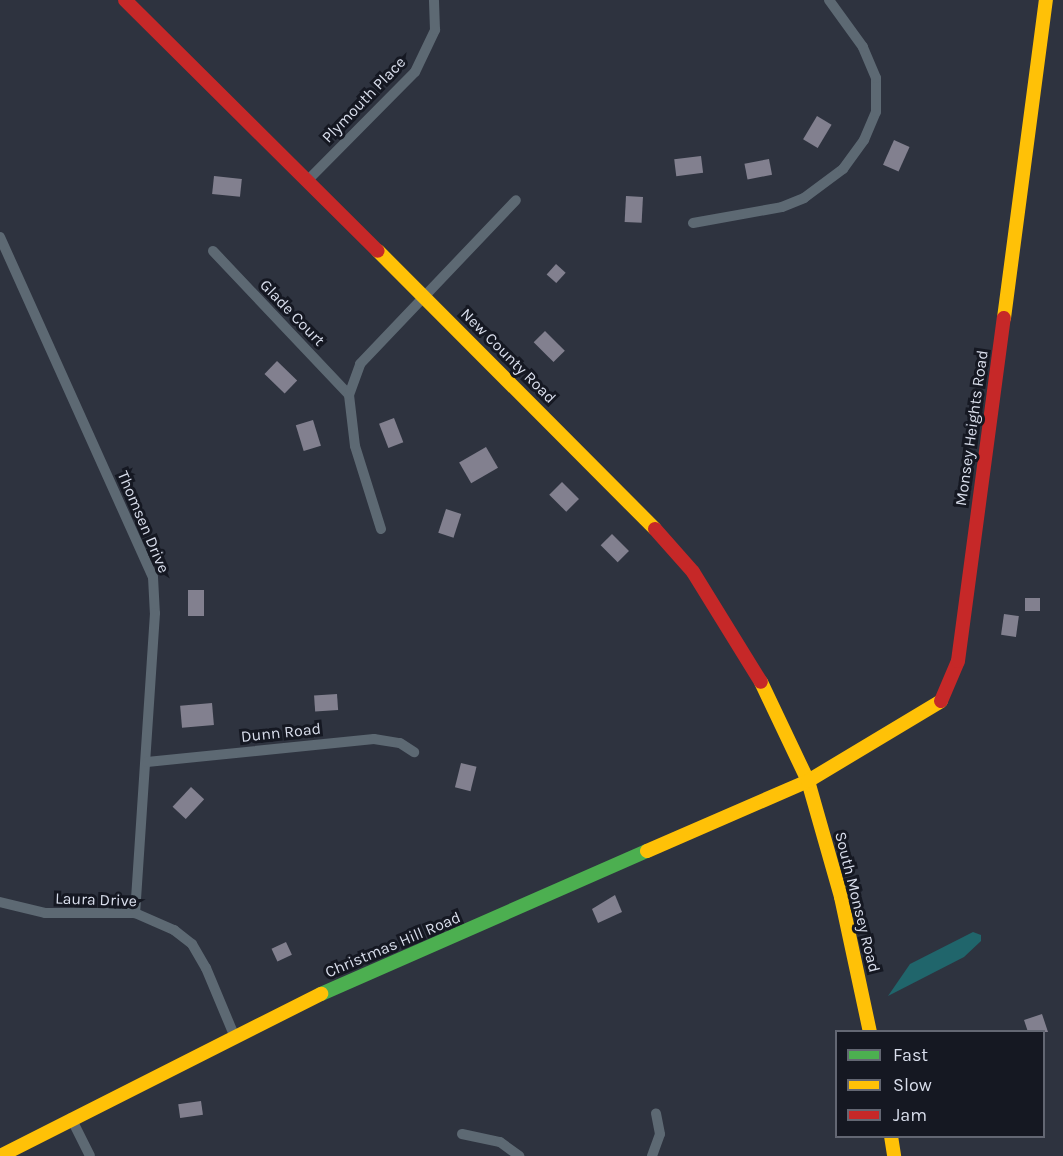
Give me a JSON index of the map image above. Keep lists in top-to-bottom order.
{
  "streets": {
    "street": [
      "Plymouth Place",
      "Glade Court",
      "New County Road",
      "Monsey Heights Road",
      "Thomsen Drive",
      "Dunn Road",
      "Laura Drive",
      "South Monsey Road",
      "Christmas Hill Road"
    ]
  },
  "crossings": [
    ["Plymouth Place", "New County Road"],
    ["New County Road", "Monsey Heights Road"],
    ["New County Road", "South Monsey Road"],
    ["New County Road", "Christmas Hill Road"],
    ["Monsey Heights Road", "South Monsey Road"],
    ["Monsey Heights Road", "Christmas Hill Road"],
    ["Thomsen Drive", "Dunn Road"],
    ["Thomsen Drive", "Laura Drive"],
    ["Laura Drive", "Christmas Hill Road"],
    ["South Monsey Road", "Christmas Hill Road"]
  ],
  "legend": ["Fast", "Slow", "Jam"]
}
